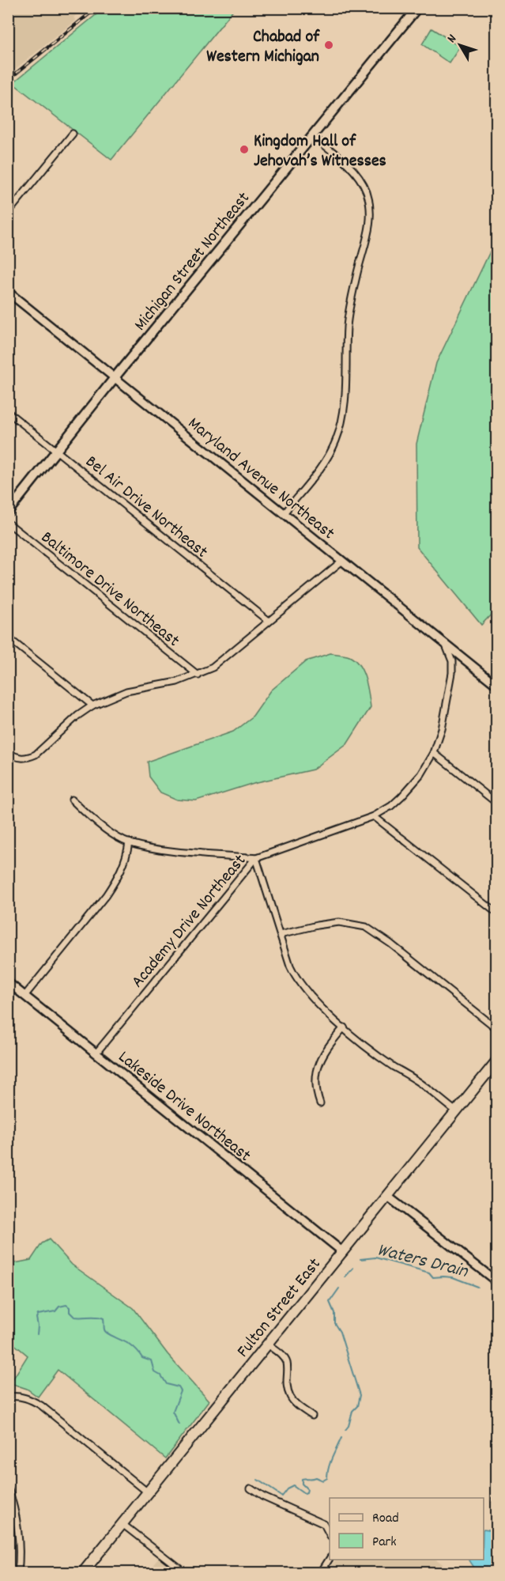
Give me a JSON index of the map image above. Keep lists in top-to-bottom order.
{
  "streets": {
    "main road": ["Michigan Street Northeast", "Fulton Street East"],
    "street": [
      "Maryland Avenue Northeast",
      "Bel Air Drive Northeast",
      "Baltimore Drive Northeast",
      "Academy Drive Northeast",
      "Lakeside Drive Northeast"
    ]
  },
  "crossings": [
    ["Michigan Street Northeast", "Maryland Avenue Northeast"],
    ["Michigan Street Northeast", "Bel Air Drive Northeast"],
    ["Maryland Avenue Northeast", "Academy Drive Northeast"],
    ["Academy Drive Northeast", "Lakeside Drive Northeast"],
    ["Lakeside Drive Northeast", "Fulton Street East"]
  ],
  "water": ["Waters Drain"],
  "places": ["Chabad of Western Michigan", "Kingdom Hall of Jehovah’s Witnesses"],
  "legend": ["Road", "Park"],
  "north": "top left"
}
